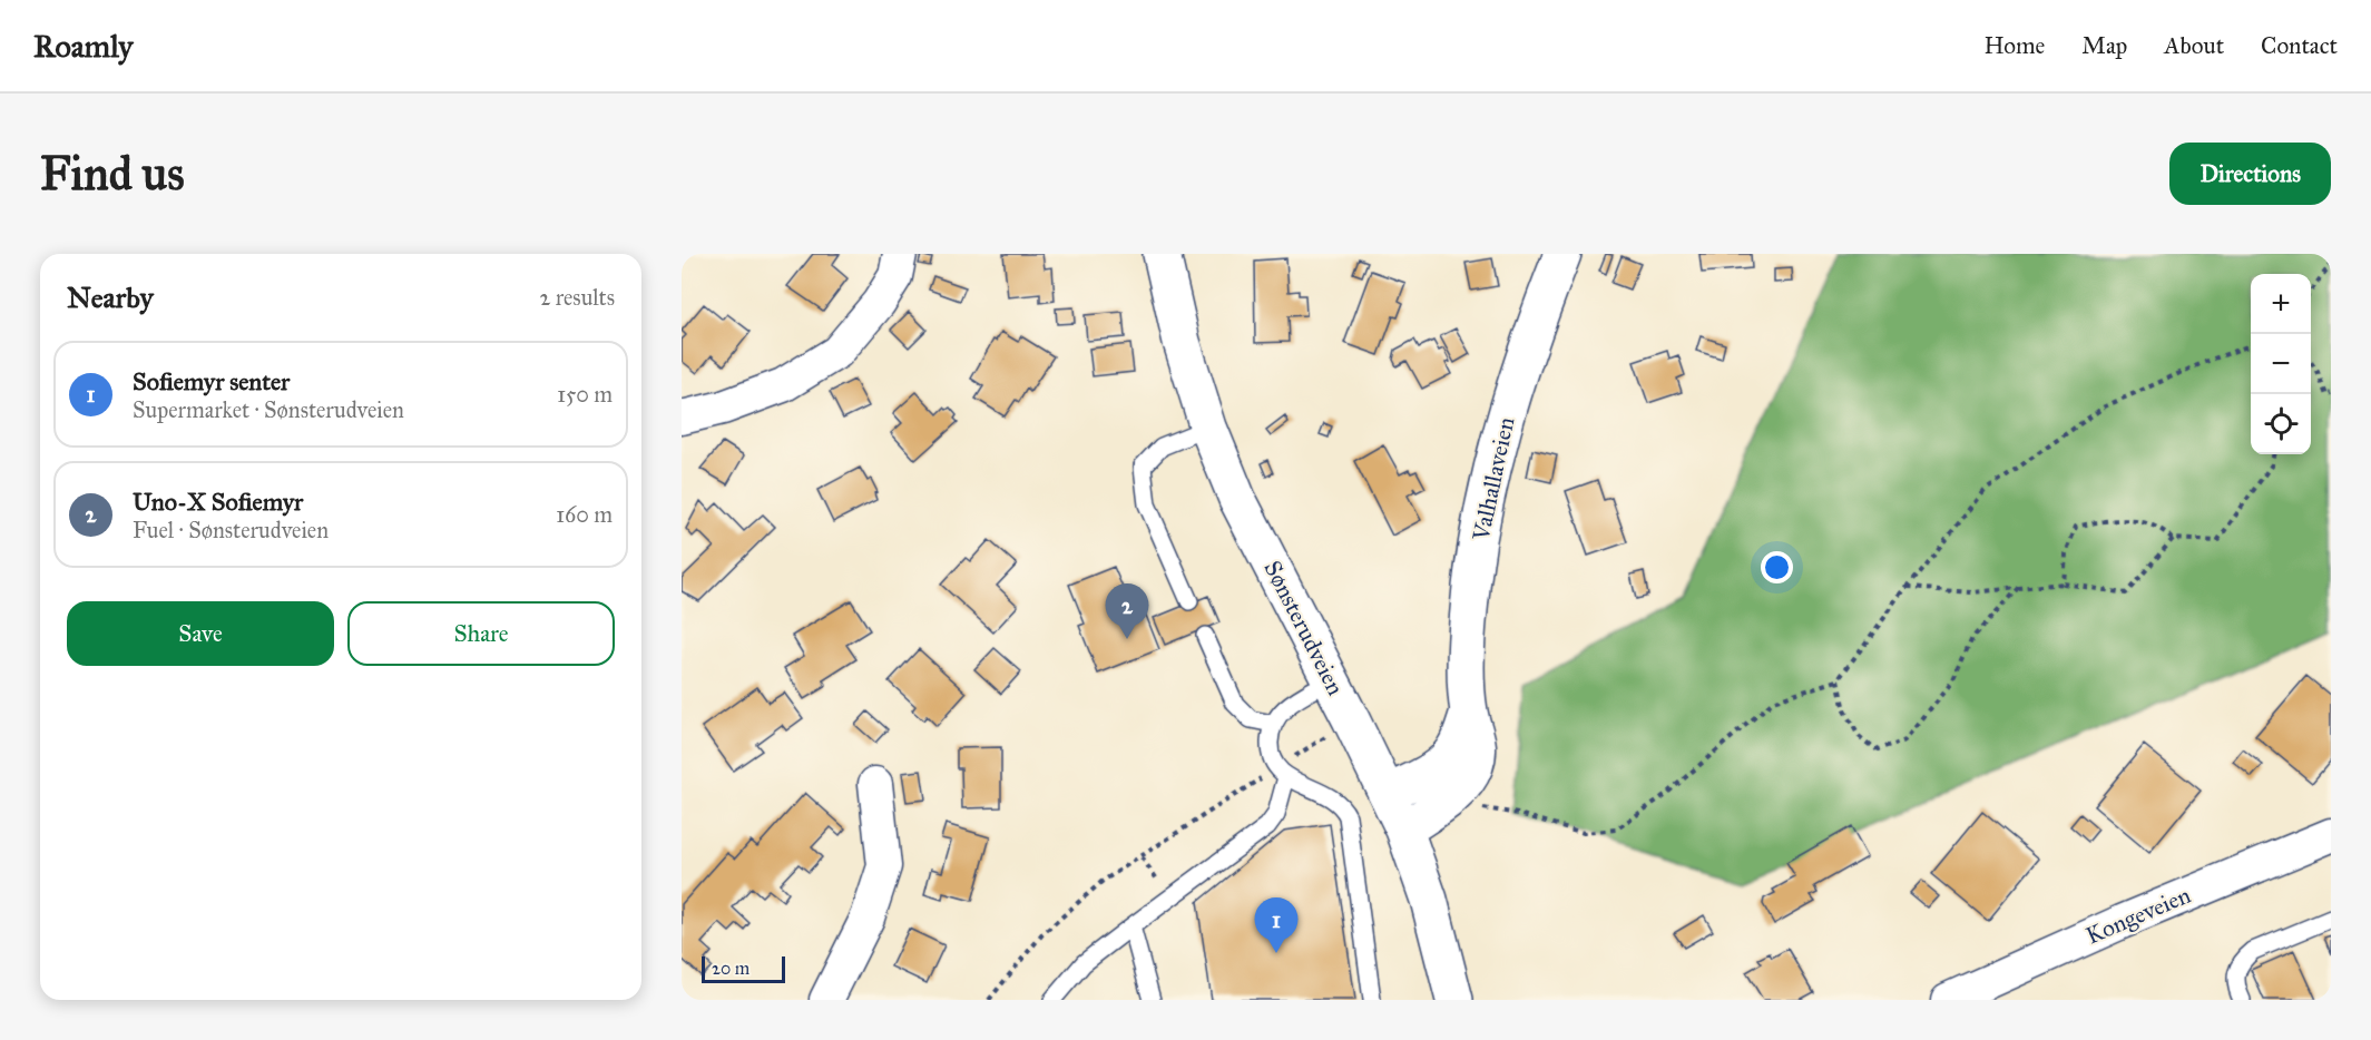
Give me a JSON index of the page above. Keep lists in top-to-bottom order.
{
  "streets": {
    "main road": ["Valhallaveien", "Sønsterudveien"],
    "street": ["Kongeveien"]
  },
  "crossings": [
    ["Valhallaveien", "Sønsterudveien"]
  ],
  "scale_bar": "20 m",
  "page": {
    "header": "Roamly",
    "nav": [
      "Home",
      "Map",
      "About",
      "Contact"
    ],
    "buttons": [
      "Directions",
      ["Save", "Share"]
    ],
    "title": "Find us",
    "heading": ["Nearby", "2 results"],
    "map_buttons": ["+", "−"],
    "list": [
      {
        "mark": "1",
        "name": "Sofiemyr senter",
        "note": "Supermarket · Sønsterudveien",
        "value": "150 m"
      },
      {
        "mark": "2",
        "name": "Uno-X Sofiemyr",
        "note": "Fuel · Sønsterudveien",
        "value": "160 m"
      }
    ],
    "pins": ["2", "1"],
    "scale": "20 m"
  }
}
